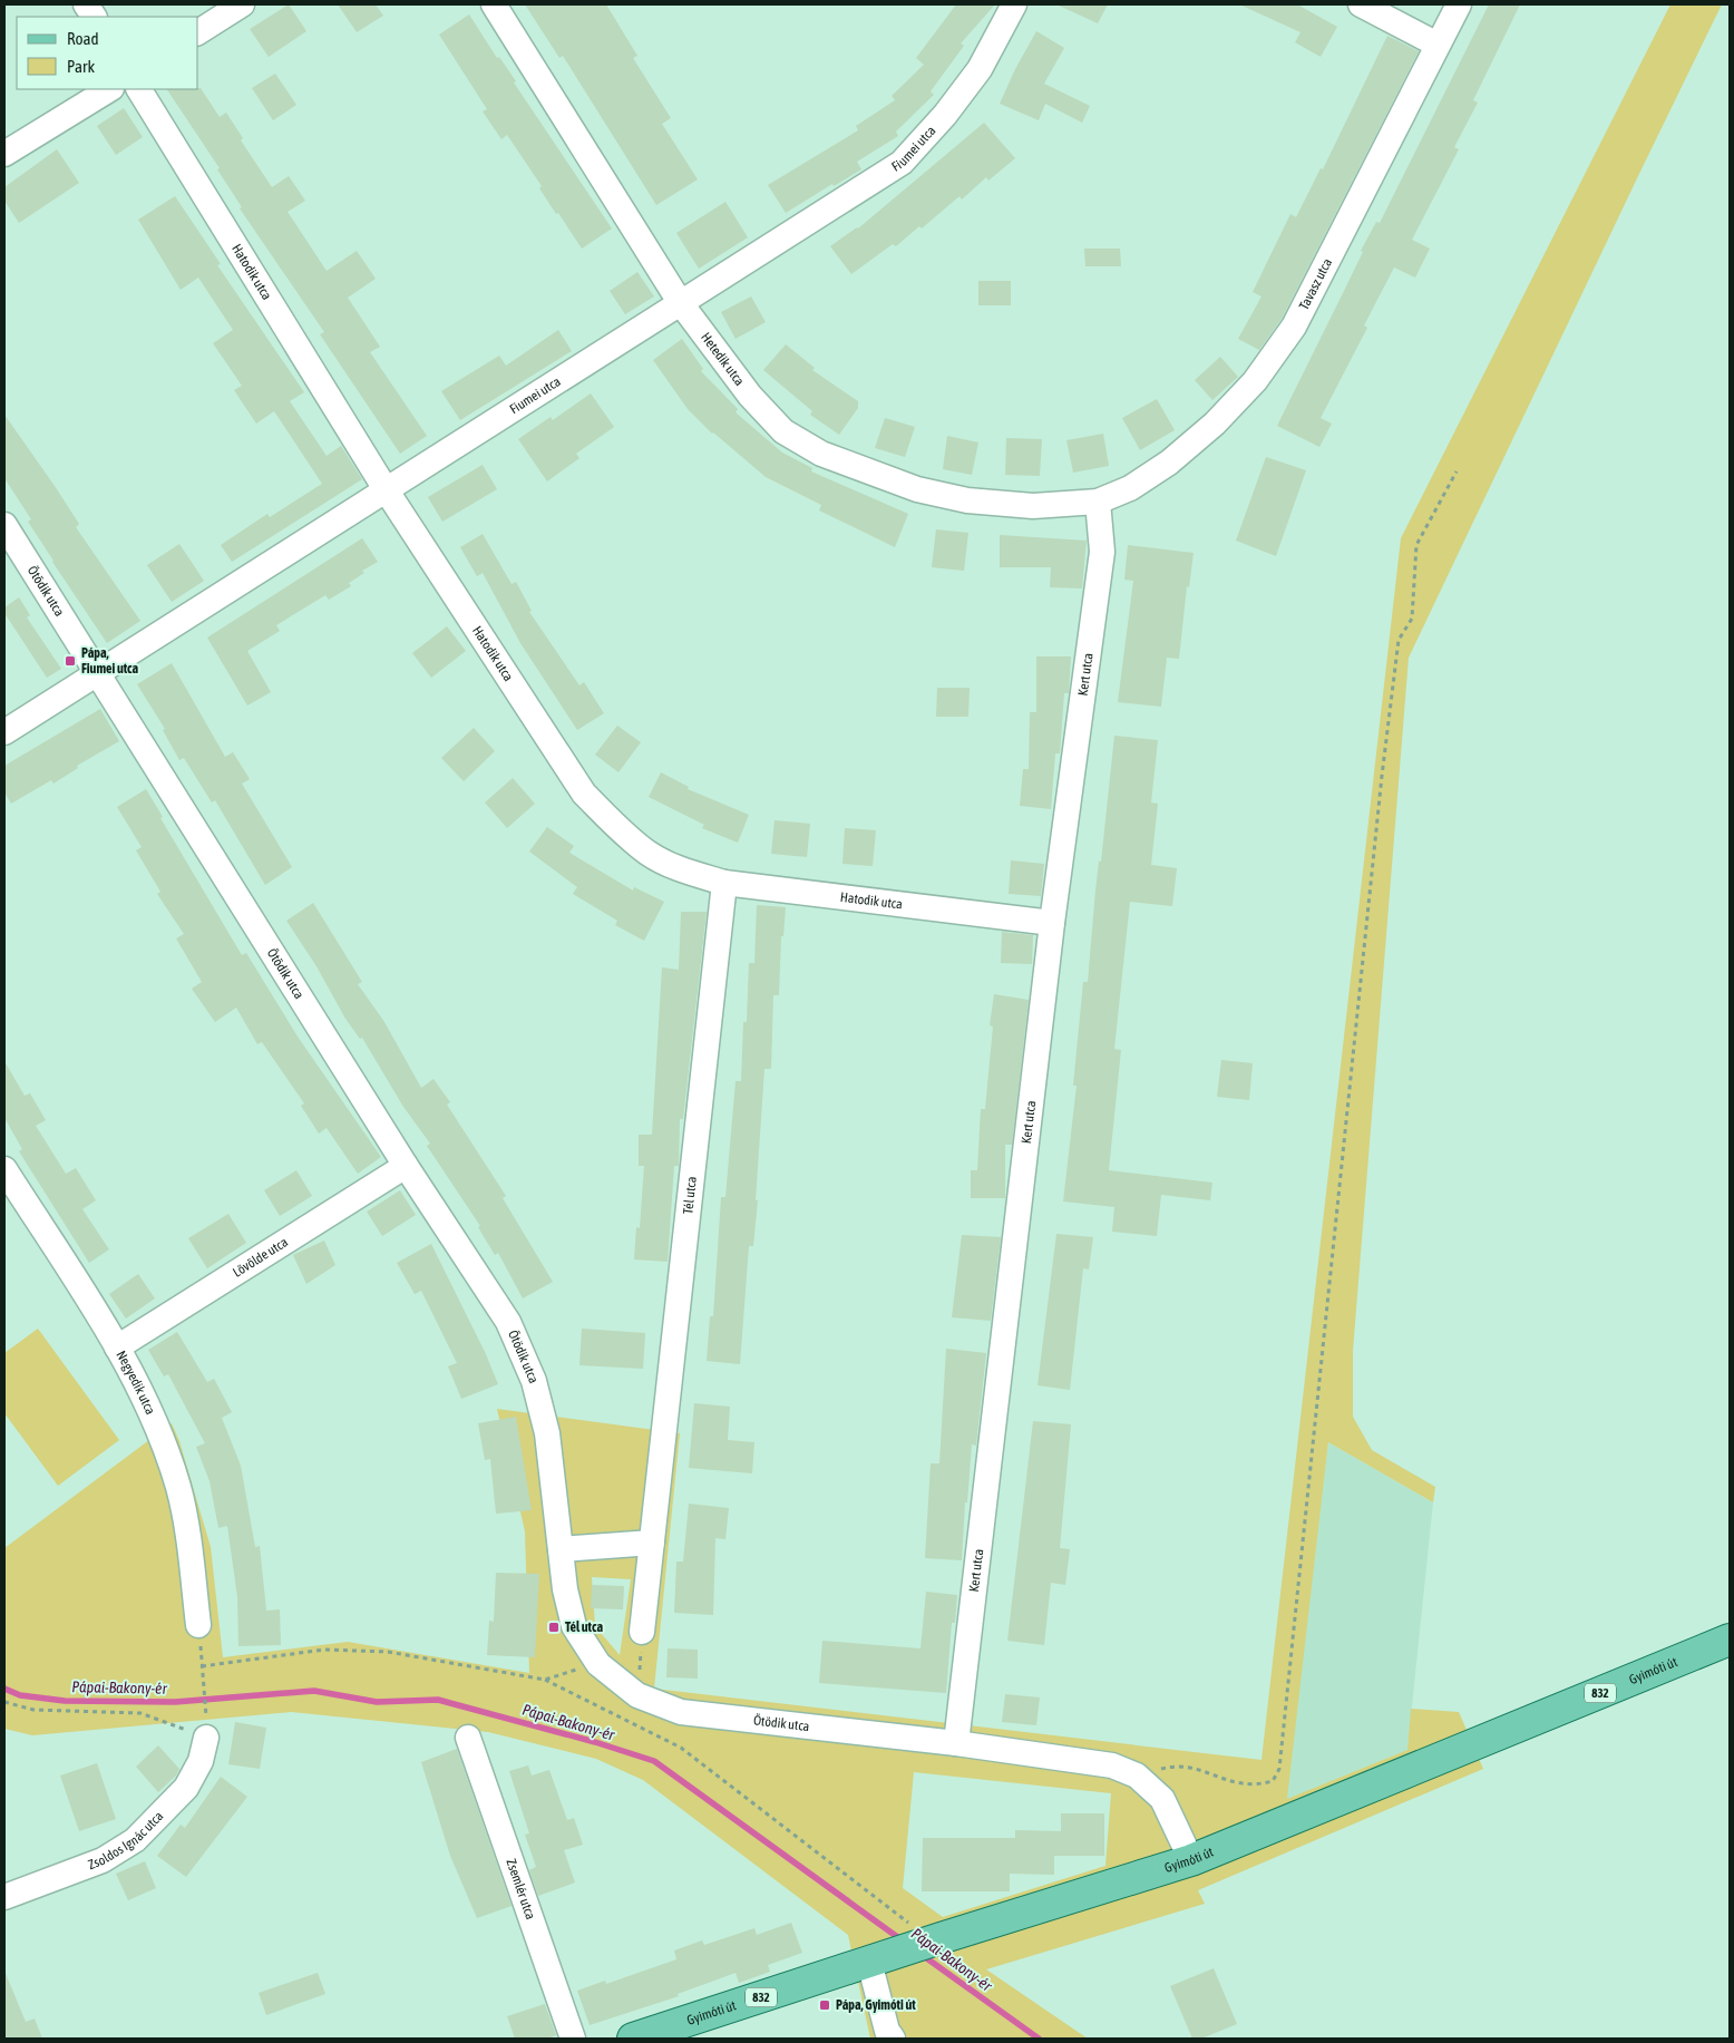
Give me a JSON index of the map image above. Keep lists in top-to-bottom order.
{
  "streets": {
    "main road": ["Gyimóti út", "832"],
    "street": [
      "Fiumei utca",
      "Hatodik utca",
      "Tavasz utca",
      "Hetedik utca",
      "Ötödik utca",
      "Kert utca",
      "Tél utca",
      "Lövölde utca",
      "Negyedik utca",
      "Zsoldos Ignác utca",
      "Zsemlér utca"
    ]
  },
  "crossings": [
    ["Fiumei utca", "Hatodik utca"],
    ["Fiumei utca", "Hetedik utca"],
    ["Fiumei utca", "Ötödik utca"],
    ["Hatodik utca", "Kert utca"],
    ["Hatodik utca", "Tél utca"],
    ["Tavasz utca", "Hetedik utca"],
    ["Tavasz utca", "Kert utca"],
    ["Hetedik utca", "Kert utca"],
    ["Ötödik utca", "Kert utca"],
    ["Ötödik utca", "Lövölde utca"],
    ["Ötödik utca", "Gyimóti út"],
    ["Lövölde utca", "Negyedik utca"]
  ],
  "water": ["Pápai-Bakony-ér"],
  "places": {
    "transit": ["Pápa, Fiumei utca", "Tél utca", "Pápa, Gyimóti út"]
  },
  "legend": ["Road", "Park"]
}
